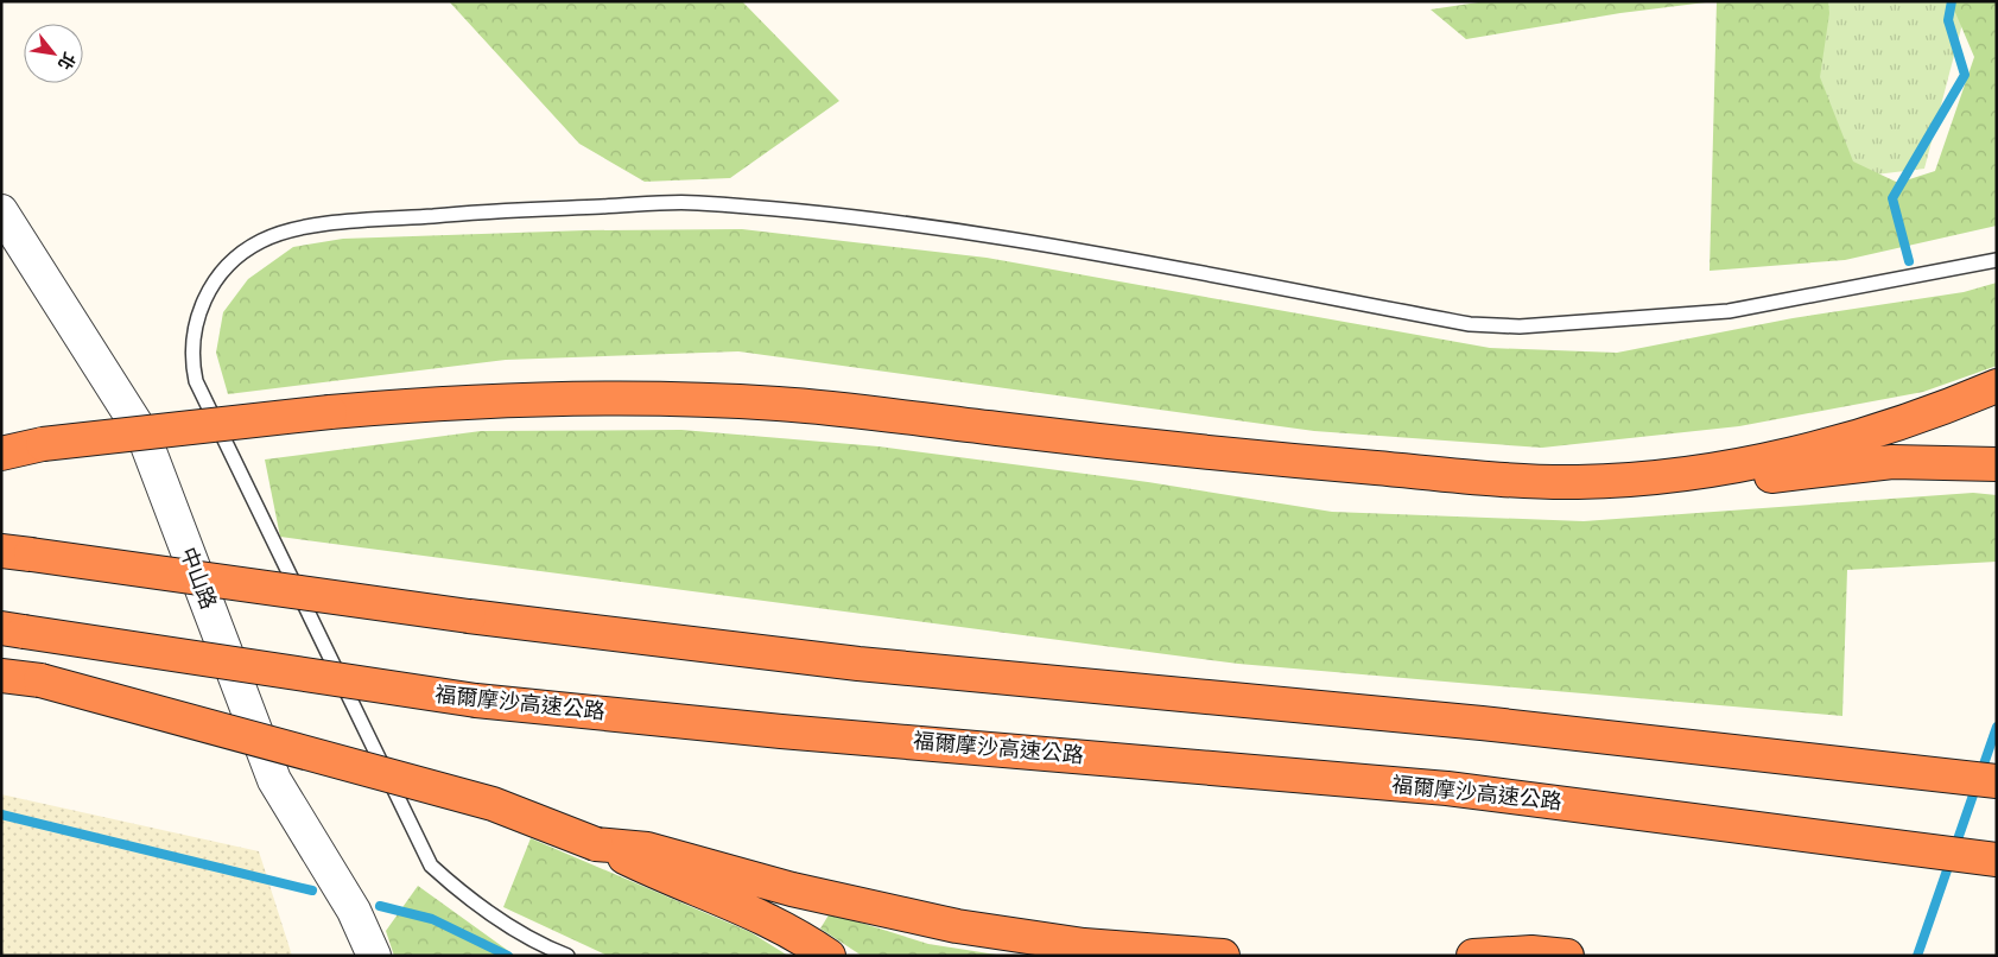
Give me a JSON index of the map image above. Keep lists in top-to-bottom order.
{
  "streets": {
    "highway": ["福爾摩沙高速公路"],
    "street": ["中山路"]
  },
  "north": "bottom right"
}
